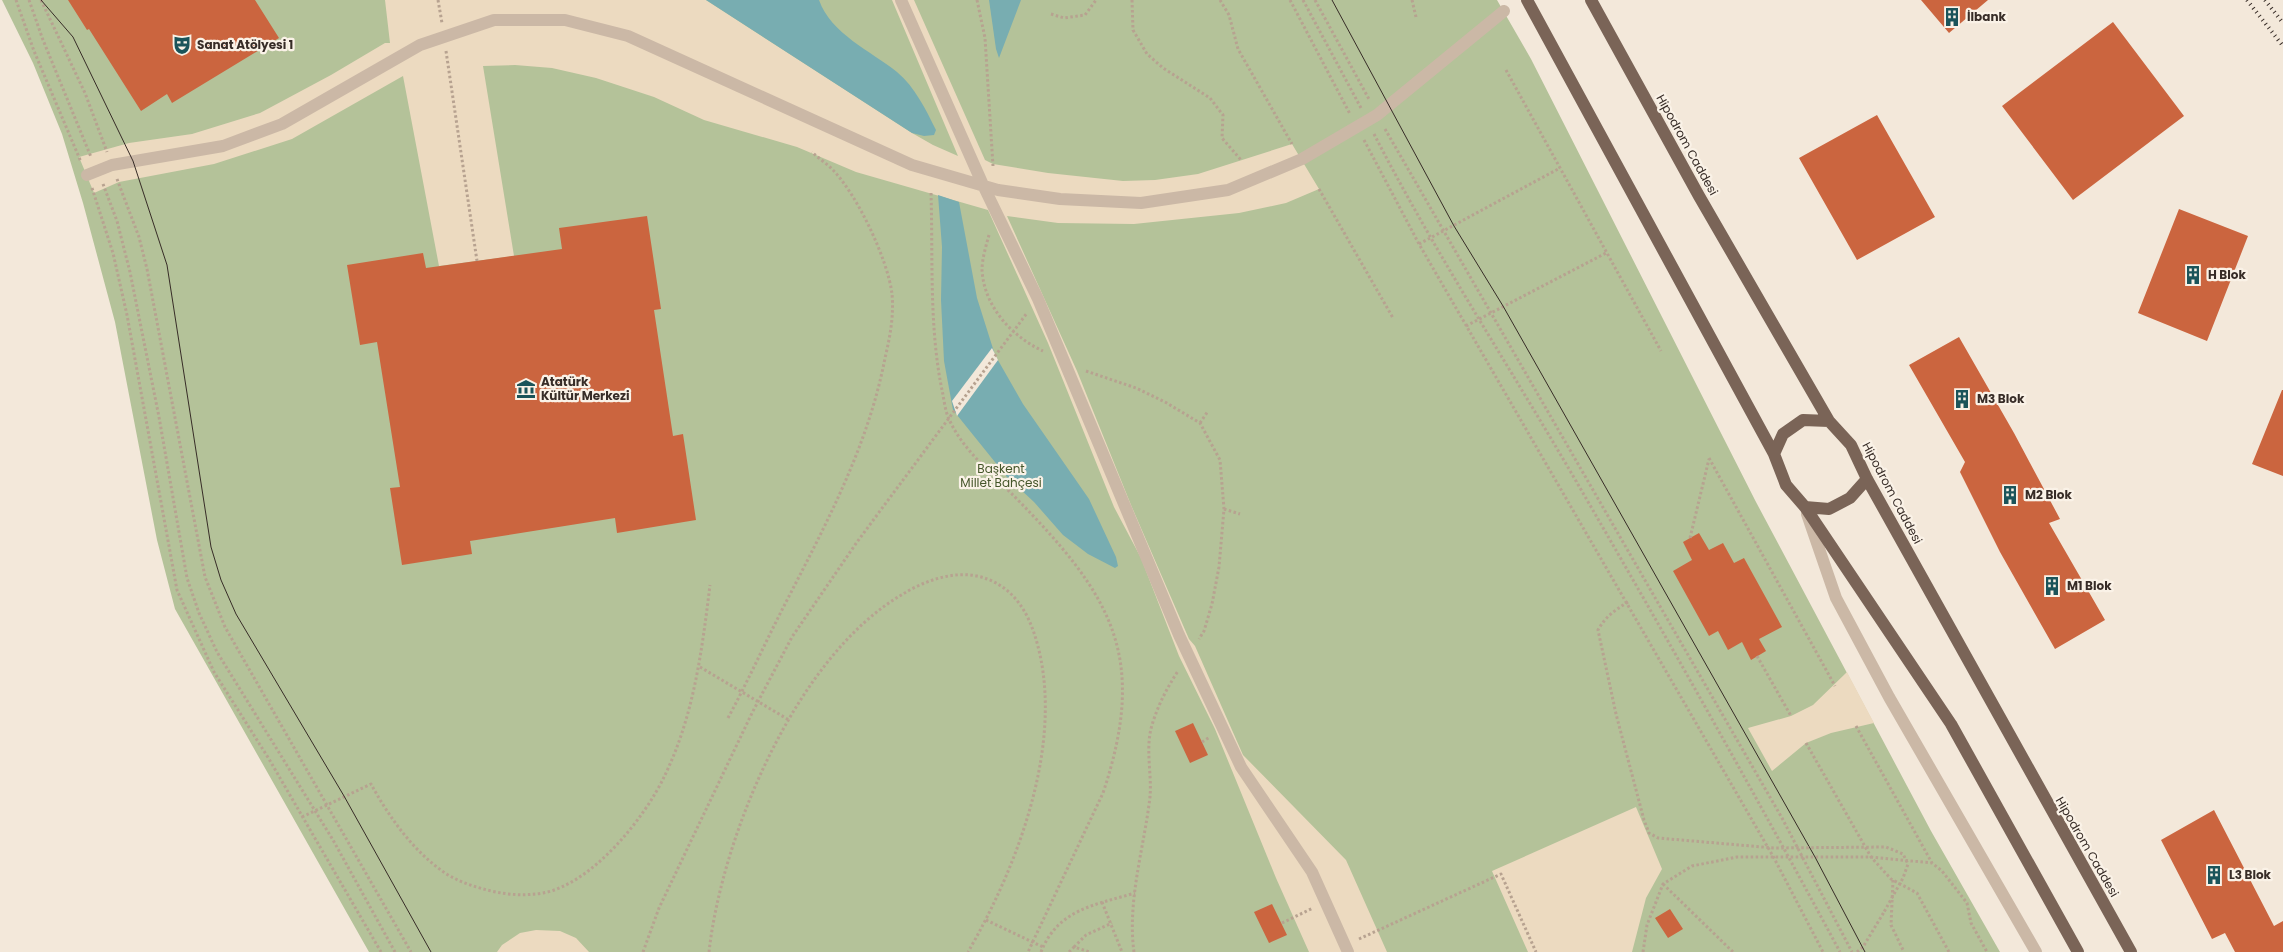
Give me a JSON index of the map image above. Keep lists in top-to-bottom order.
{
  "streets": {
    "main road": ["Hipodrom Caddesi"]
  },
  "parks": ["Başkent Millet Bahçesi"],
  "places": {
    "building": [
      "İlbank",
      "H Blok",
      "M3 Blok",
      "M2 Blok",
      "M1 Blok",
      "L3 Blok"
    ],
    "theatre": ["Sanat Atölyesi 1"],
    "museum": ["Atatürk Kültür Merkezi"]
  }
}
